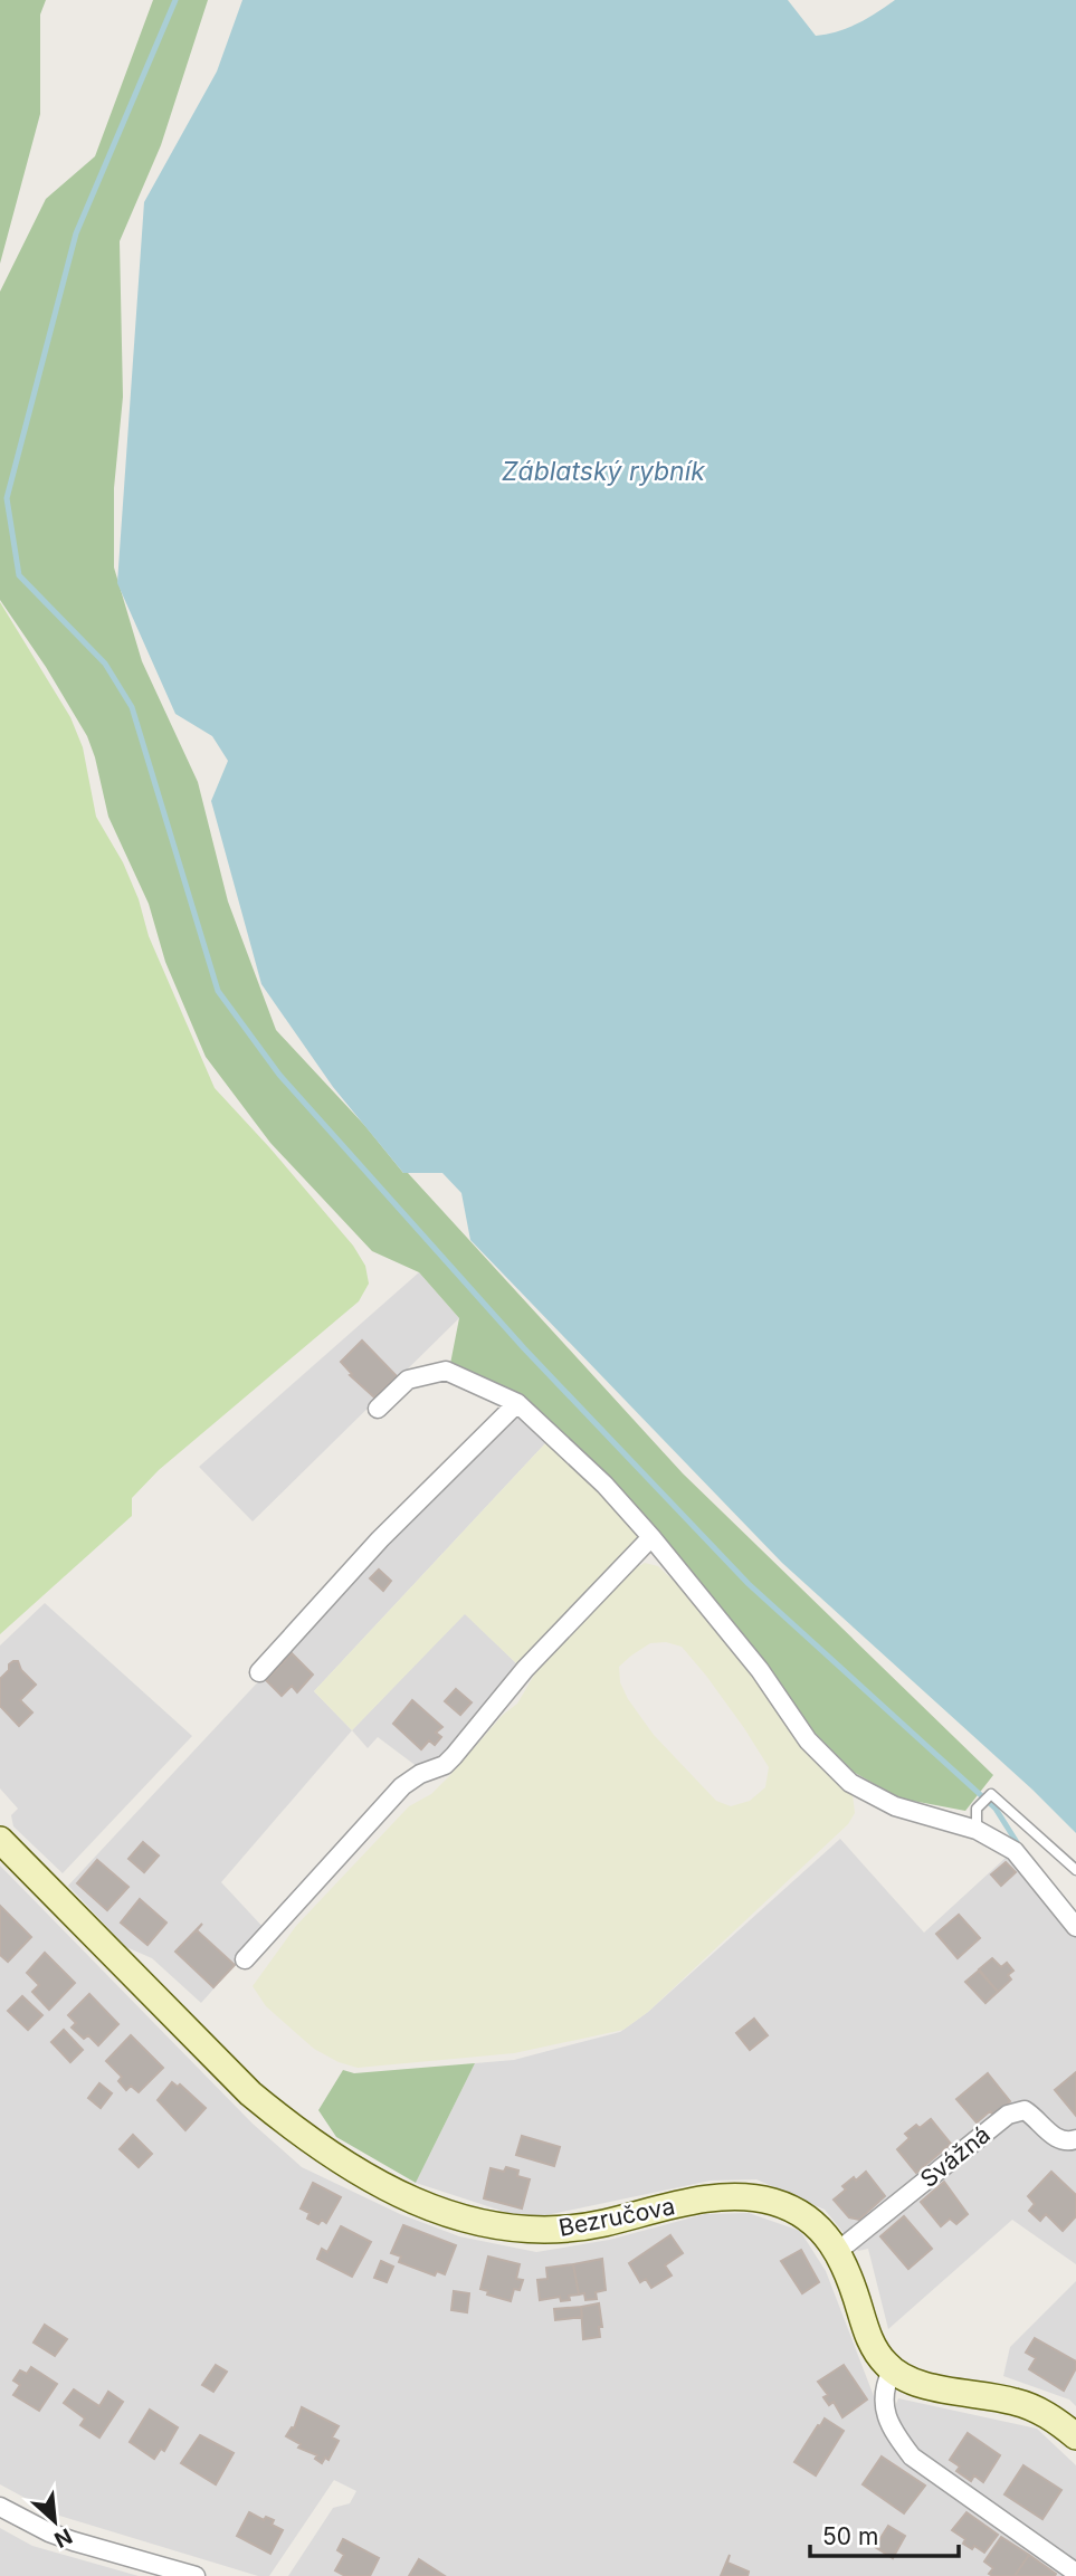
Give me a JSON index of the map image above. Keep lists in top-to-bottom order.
{
  "streets": {
    "main road": ["Bezručova"],
    "street": ["Svážná"]
  },
  "crossings": [
    ["Svážná", "Bezručova"]
  ],
  "water": ["Záblatský rybník"],
  "scale_bar": "50 m",
  "north": "bottom right"
}
